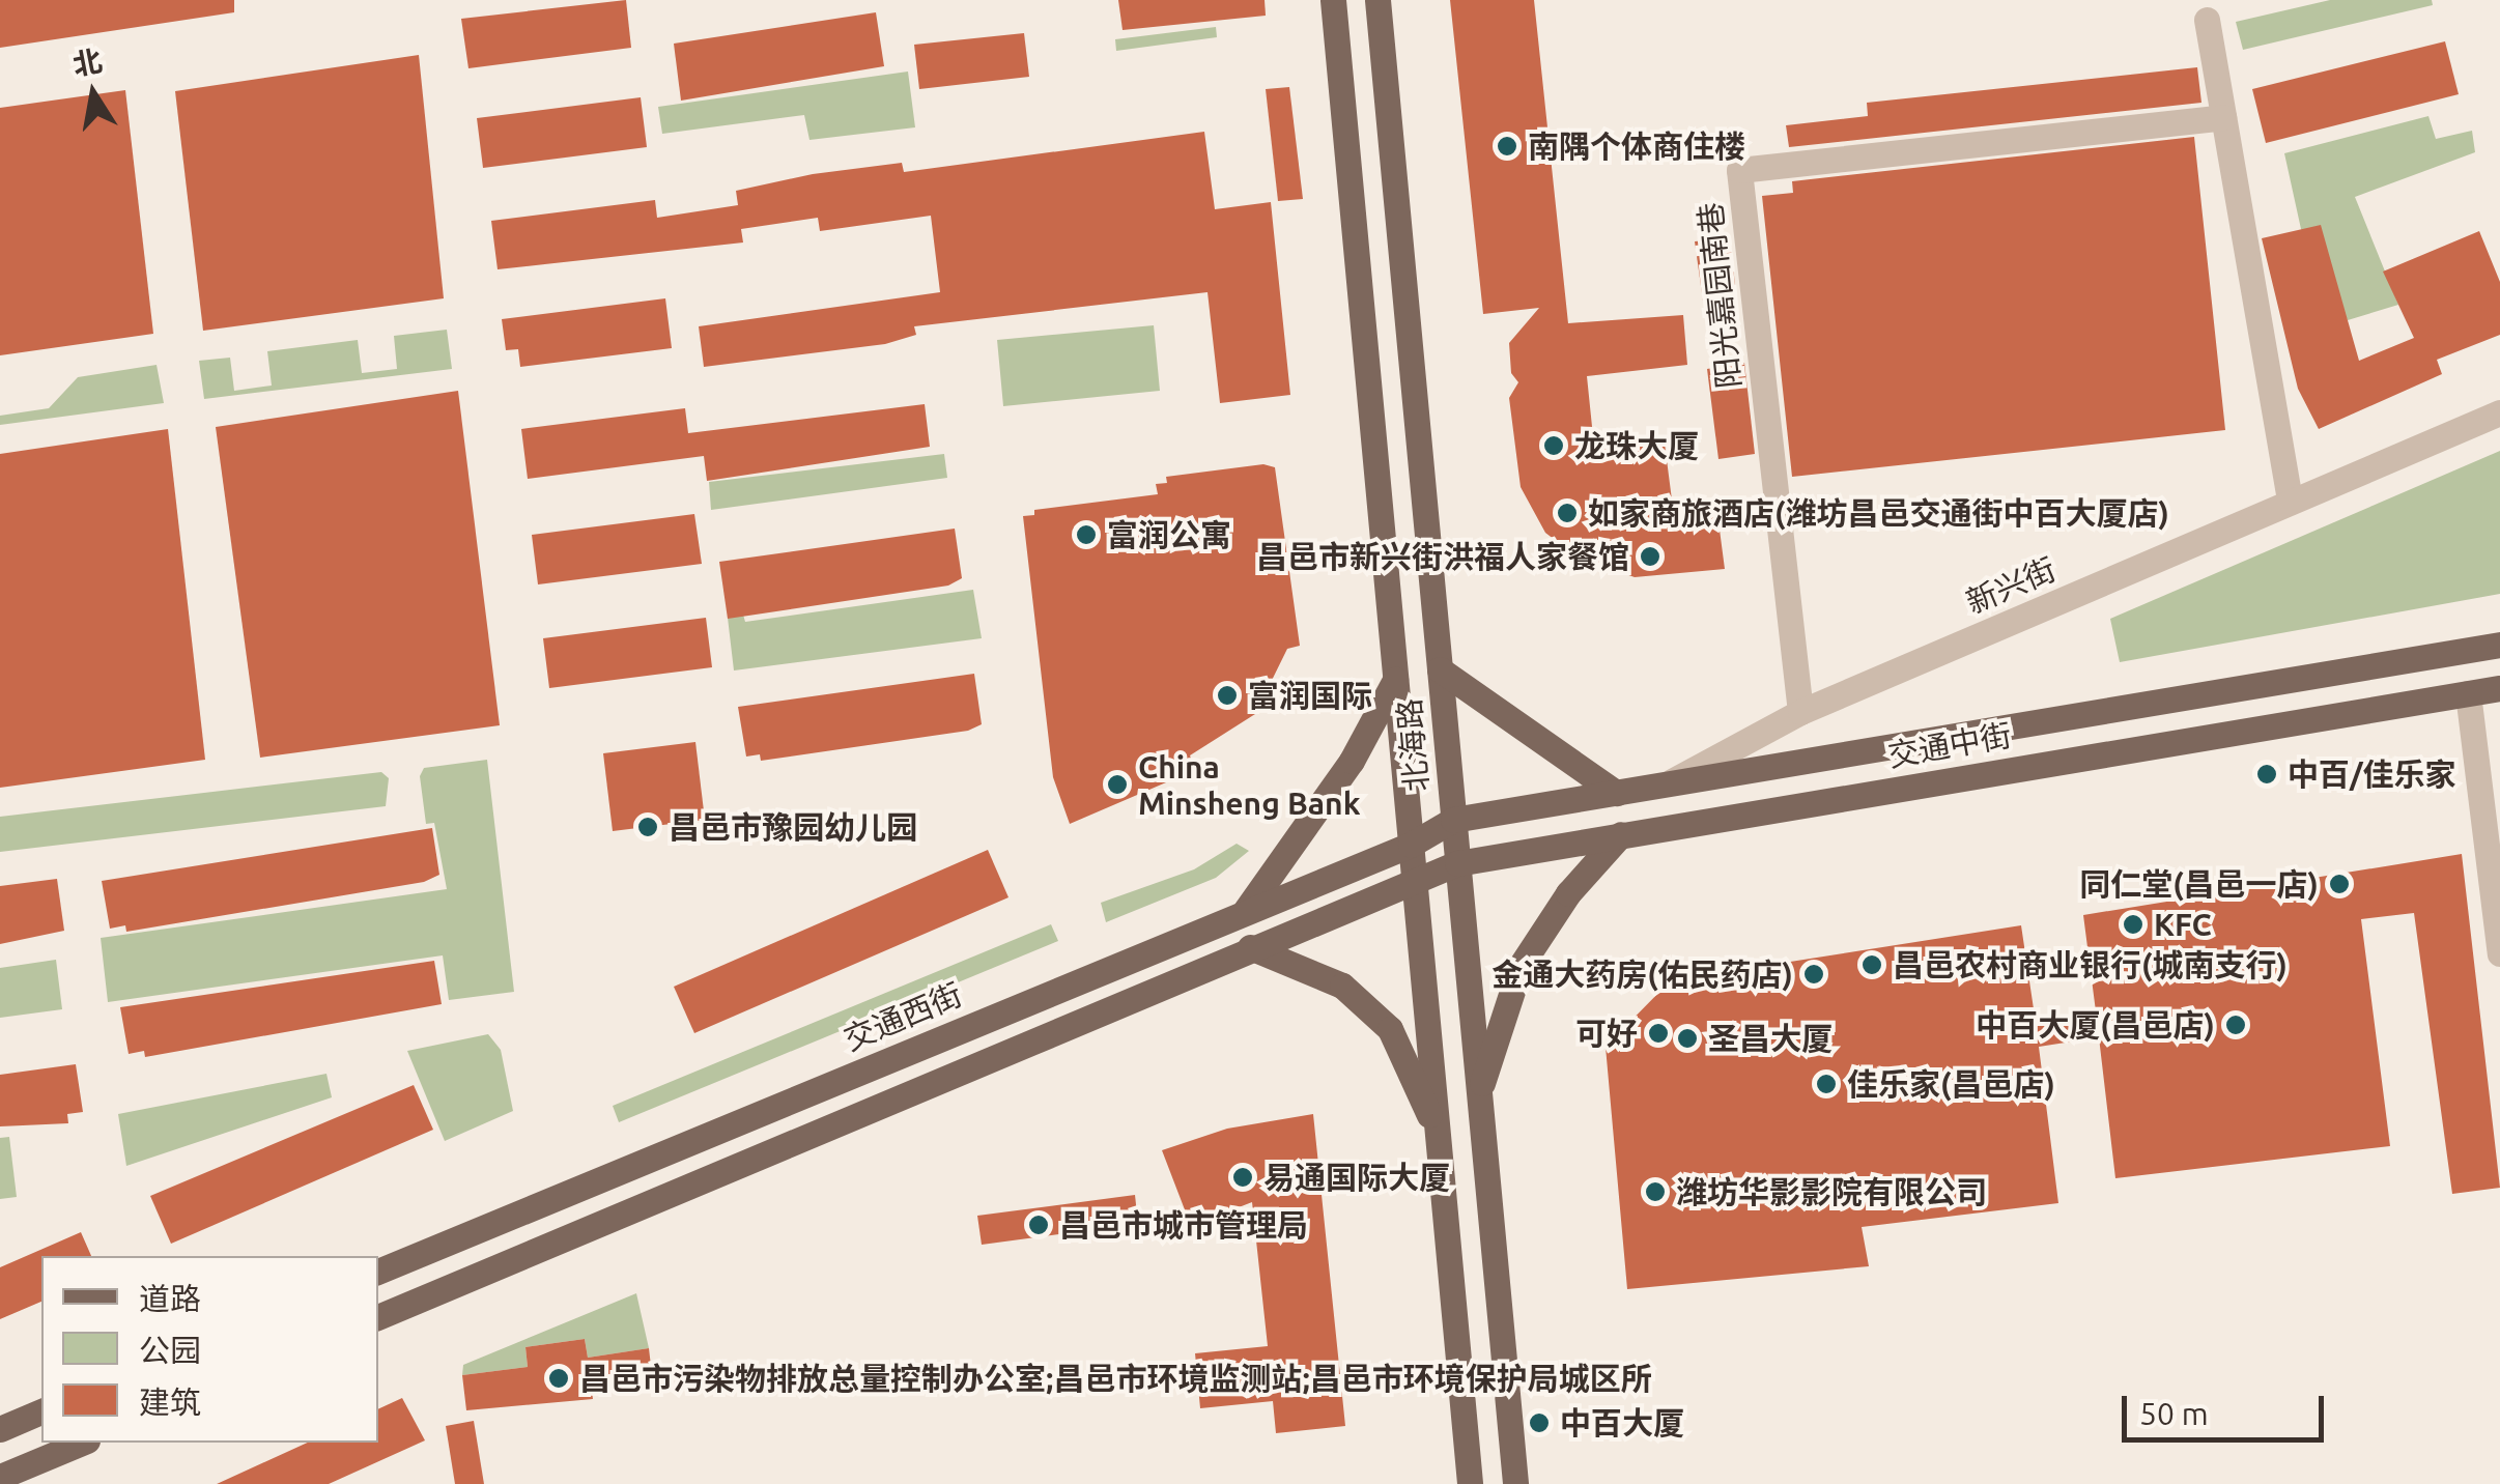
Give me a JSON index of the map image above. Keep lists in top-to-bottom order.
{
  "streets": {
    "main road": ["北海路", "交通中街", "交通西街"],
    "street": ["阳光嘉园南巷", "新兴街"]
  },
  "crossings": [
    ["阳光嘉园南巷", "新兴街"],
    ["新兴街", "交通中街"],
    ["北海路", "交通中街"],
    ["北海路", "交通西街"],
    ["交通中街", "交通西街"]
  ],
  "places": [
    "南隅个体商住楼",
    "龙珠大厦",
    "如家商旅酒店(潍坊昌邑交通街中百大厦店)",
    "富润公寓",
    "昌邑市新兴街洪福人家餐馆",
    "富润国际",
    "中百/佳乐家",
    "China Minsheng Bank",
    "昌邑市豫园幼儿园",
    "同仁堂(昌邑一店)",
    "KFC",
    "昌邑农村商业银行(城南支行)",
    "金通大药房(佑民药店)",
    "中百大厦(昌邑店)",
    "可好",
    "圣昌大厦",
    "佳乐家(昌邑店)",
    "易通国际大厦",
    "潍坊华影影院有限公司",
    "昌邑市城市管理局",
    "昌邑市污染物排放总量控制办公室;昌邑市环境监测站;昌邑市环境保护局城区所",
    "中百大厦"
  ],
  "legend": ["道路", "公园", "建筑"],
  "scale_bar": "50 m",
  "north": "top"
}
